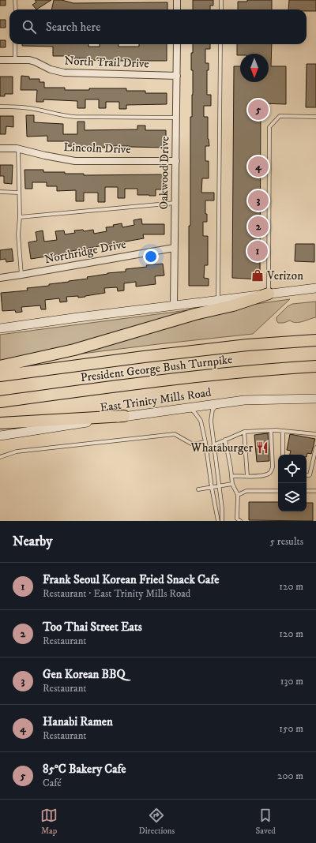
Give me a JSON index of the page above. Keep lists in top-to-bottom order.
{
  "streets": {
    "highway": ["President George Bush Turnpike"],
    "main road": ["East Trinity Mills Road"],
    "street": [
      "North Trail Drive",
      "Lincoln Drive",
      "Oakwood Drive",
      "Northridge Drive"
    ]
  },
  "crossings": [
    ["North Trail Drive", "Oakwood Drive"],
    ["Lincoln Drive", "Oakwood Drive"],
    ["Oakwood Drive", "Northridge Drive"]
  ],
  "places": {
    "shop": ["Verizon"],
    "restaurant": ["Whataburger"]
  },
  "north": "bottom",
  "page": {
    "search": "Search here",
    "pins": [
      "5",
      "4",
      "3",
      "2",
      "1"
    ],
    "heading": ["Nearby", "5 results"],
    "list": [
      {
        "mark": "1",
        "name": "Frank Seoul Korean Fried Snack Cafe",
        "note": "Restaurant · East Trinity Mills Road",
        "value": "120 m"
      },
      {
        "mark": "2",
        "name": "Too Thai Street Eats",
        "note": "Restaurant",
        "value": "120 m"
      },
      {
        "mark": "3",
        "name": "Gen Korean BBQ",
        "note": "Restaurant",
        "value": "130 m"
      },
      {
        "mark": "4",
        "name": "Hanabi Ramen",
        "note": "Restaurant",
        "value": "150 m"
      },
      {
        "mark": "5",
        "name": "85°C Bakery Cafe",
        "note": "Café",
        "value": "200 m"
      }
    ],
    "nav": ["Map", "Directions", "Saved"]
  }
}
